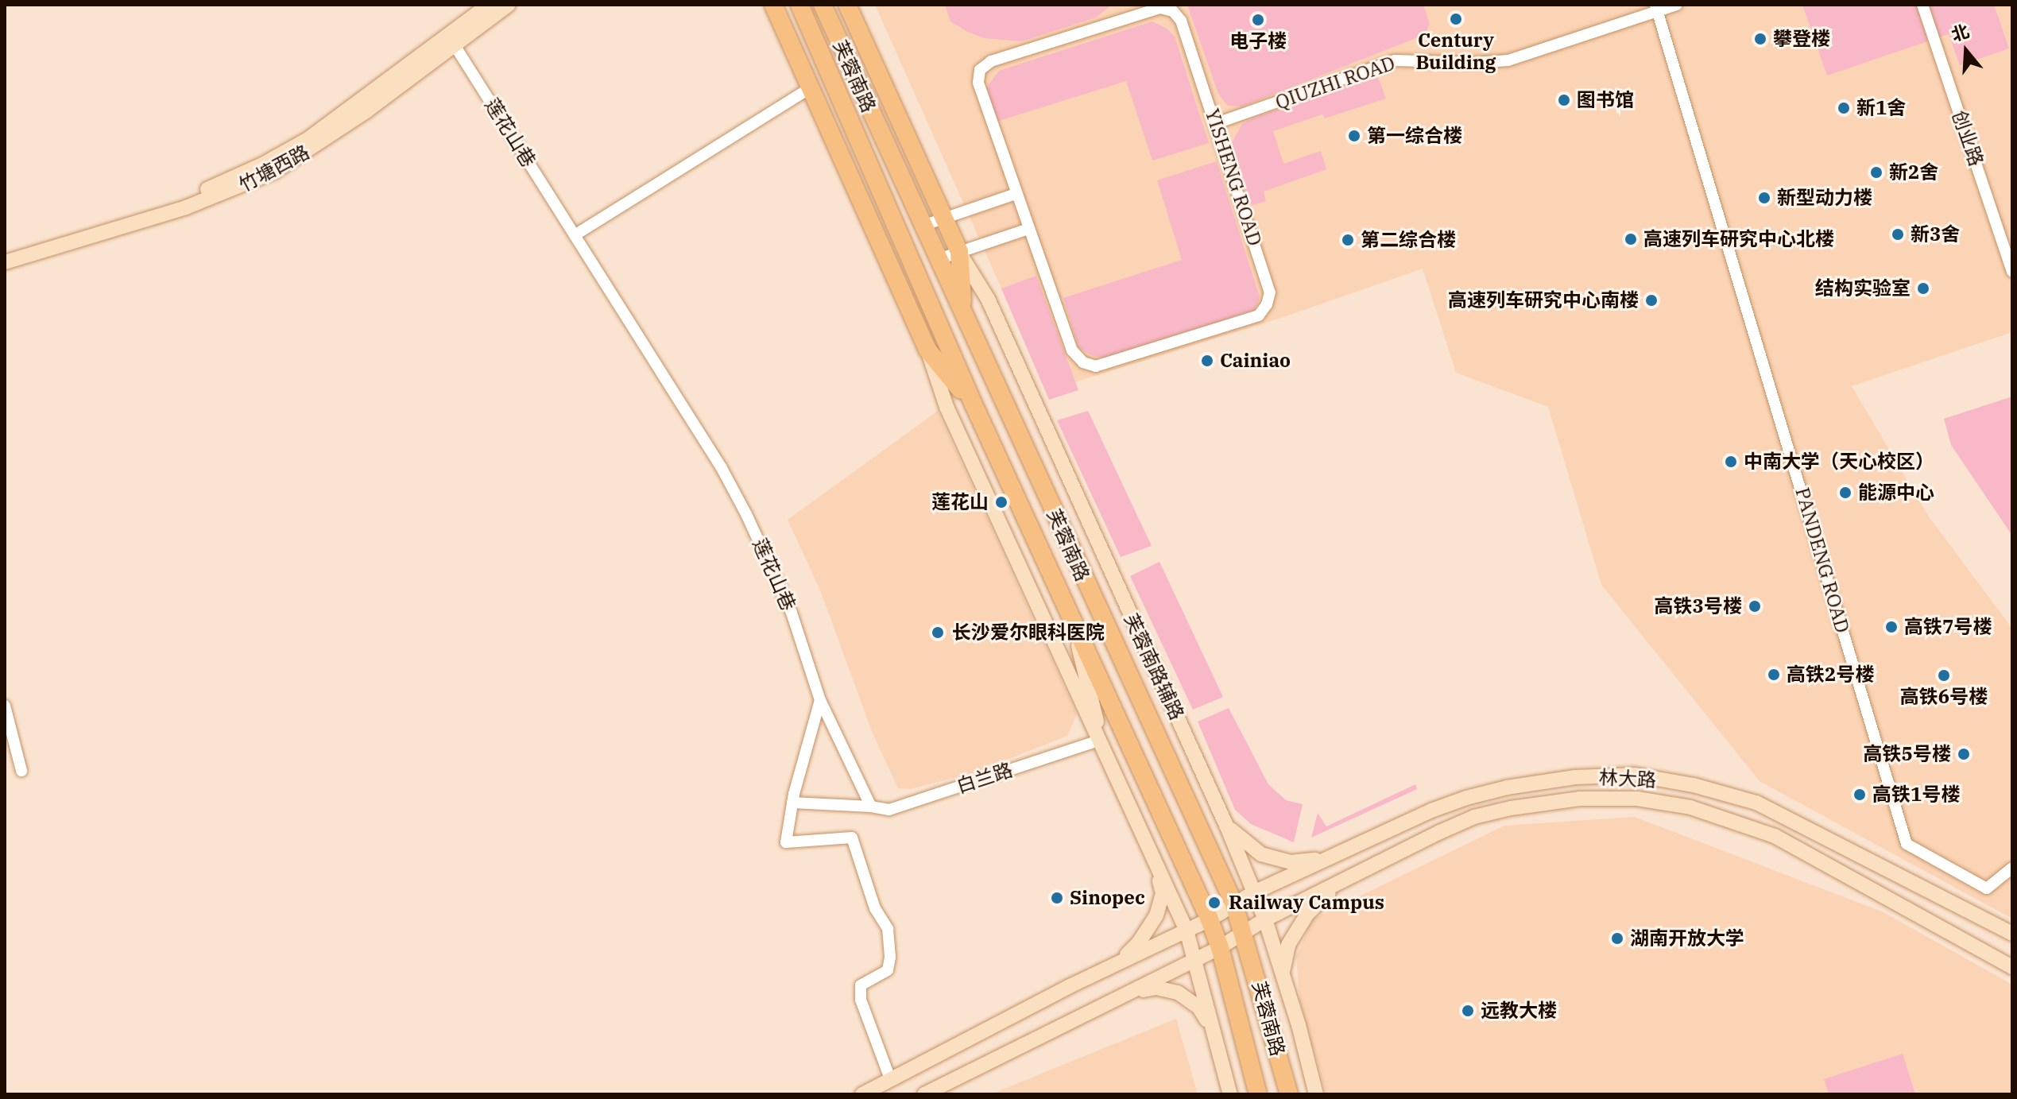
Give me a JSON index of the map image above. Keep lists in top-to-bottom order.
{
  "streets": {
    "main road": [
      "芙蓉南路",
      "竹塘西路",
      "芙蓉南路辅路",
      "林大路"
    ],
    "street": [
      "QIUZHI ROAD",
      "莲花山巷",
      "创业路",
      "YISHENG ROAD",
      "PANDENG ROAD",
      "白兰路"
    ]
  },
  "crossings": [
    ["芙蓉南路", "林大路"],
    ["QIUZHI ROAD", "YISHENG ROAD"],
    ["QIUZHI ROAD", "PANDENG ROAD"],
    ["莲花山巷", "竹塘西路"],
    ["莲花山巷", "白兰路"],
    ["芙蓉南路辅路", "林大路"]
  ],
  "places": [
    "Century Building",
    "电子楼",
    "攀登楼",
    "图书馆",
    "新1舍",
    "第一综合楼",
    "新2舍",
    "新型动力楼",
    "新3舍",
    "高速列车研究中心北楼",
    "第二综合楼",
    "结构实验室",
    "高速列车研究中心南楼",
    "Cainiao",
    "中南大学（天心校区）",
    "能源中心",
    "莲花山",
    "高铁3号楼",
    "高铁7号楼",
    "长沙爱尔眼科医院",
    "高铁2号楼",
    "高铁6号楼",
    "高铁5号楼",
    "高铁1号楼",
    "Sinopec",
    "Railway Campus",
    "湖南开放大学",
    "远教大楼"
  ],
  "north": "top"
}
